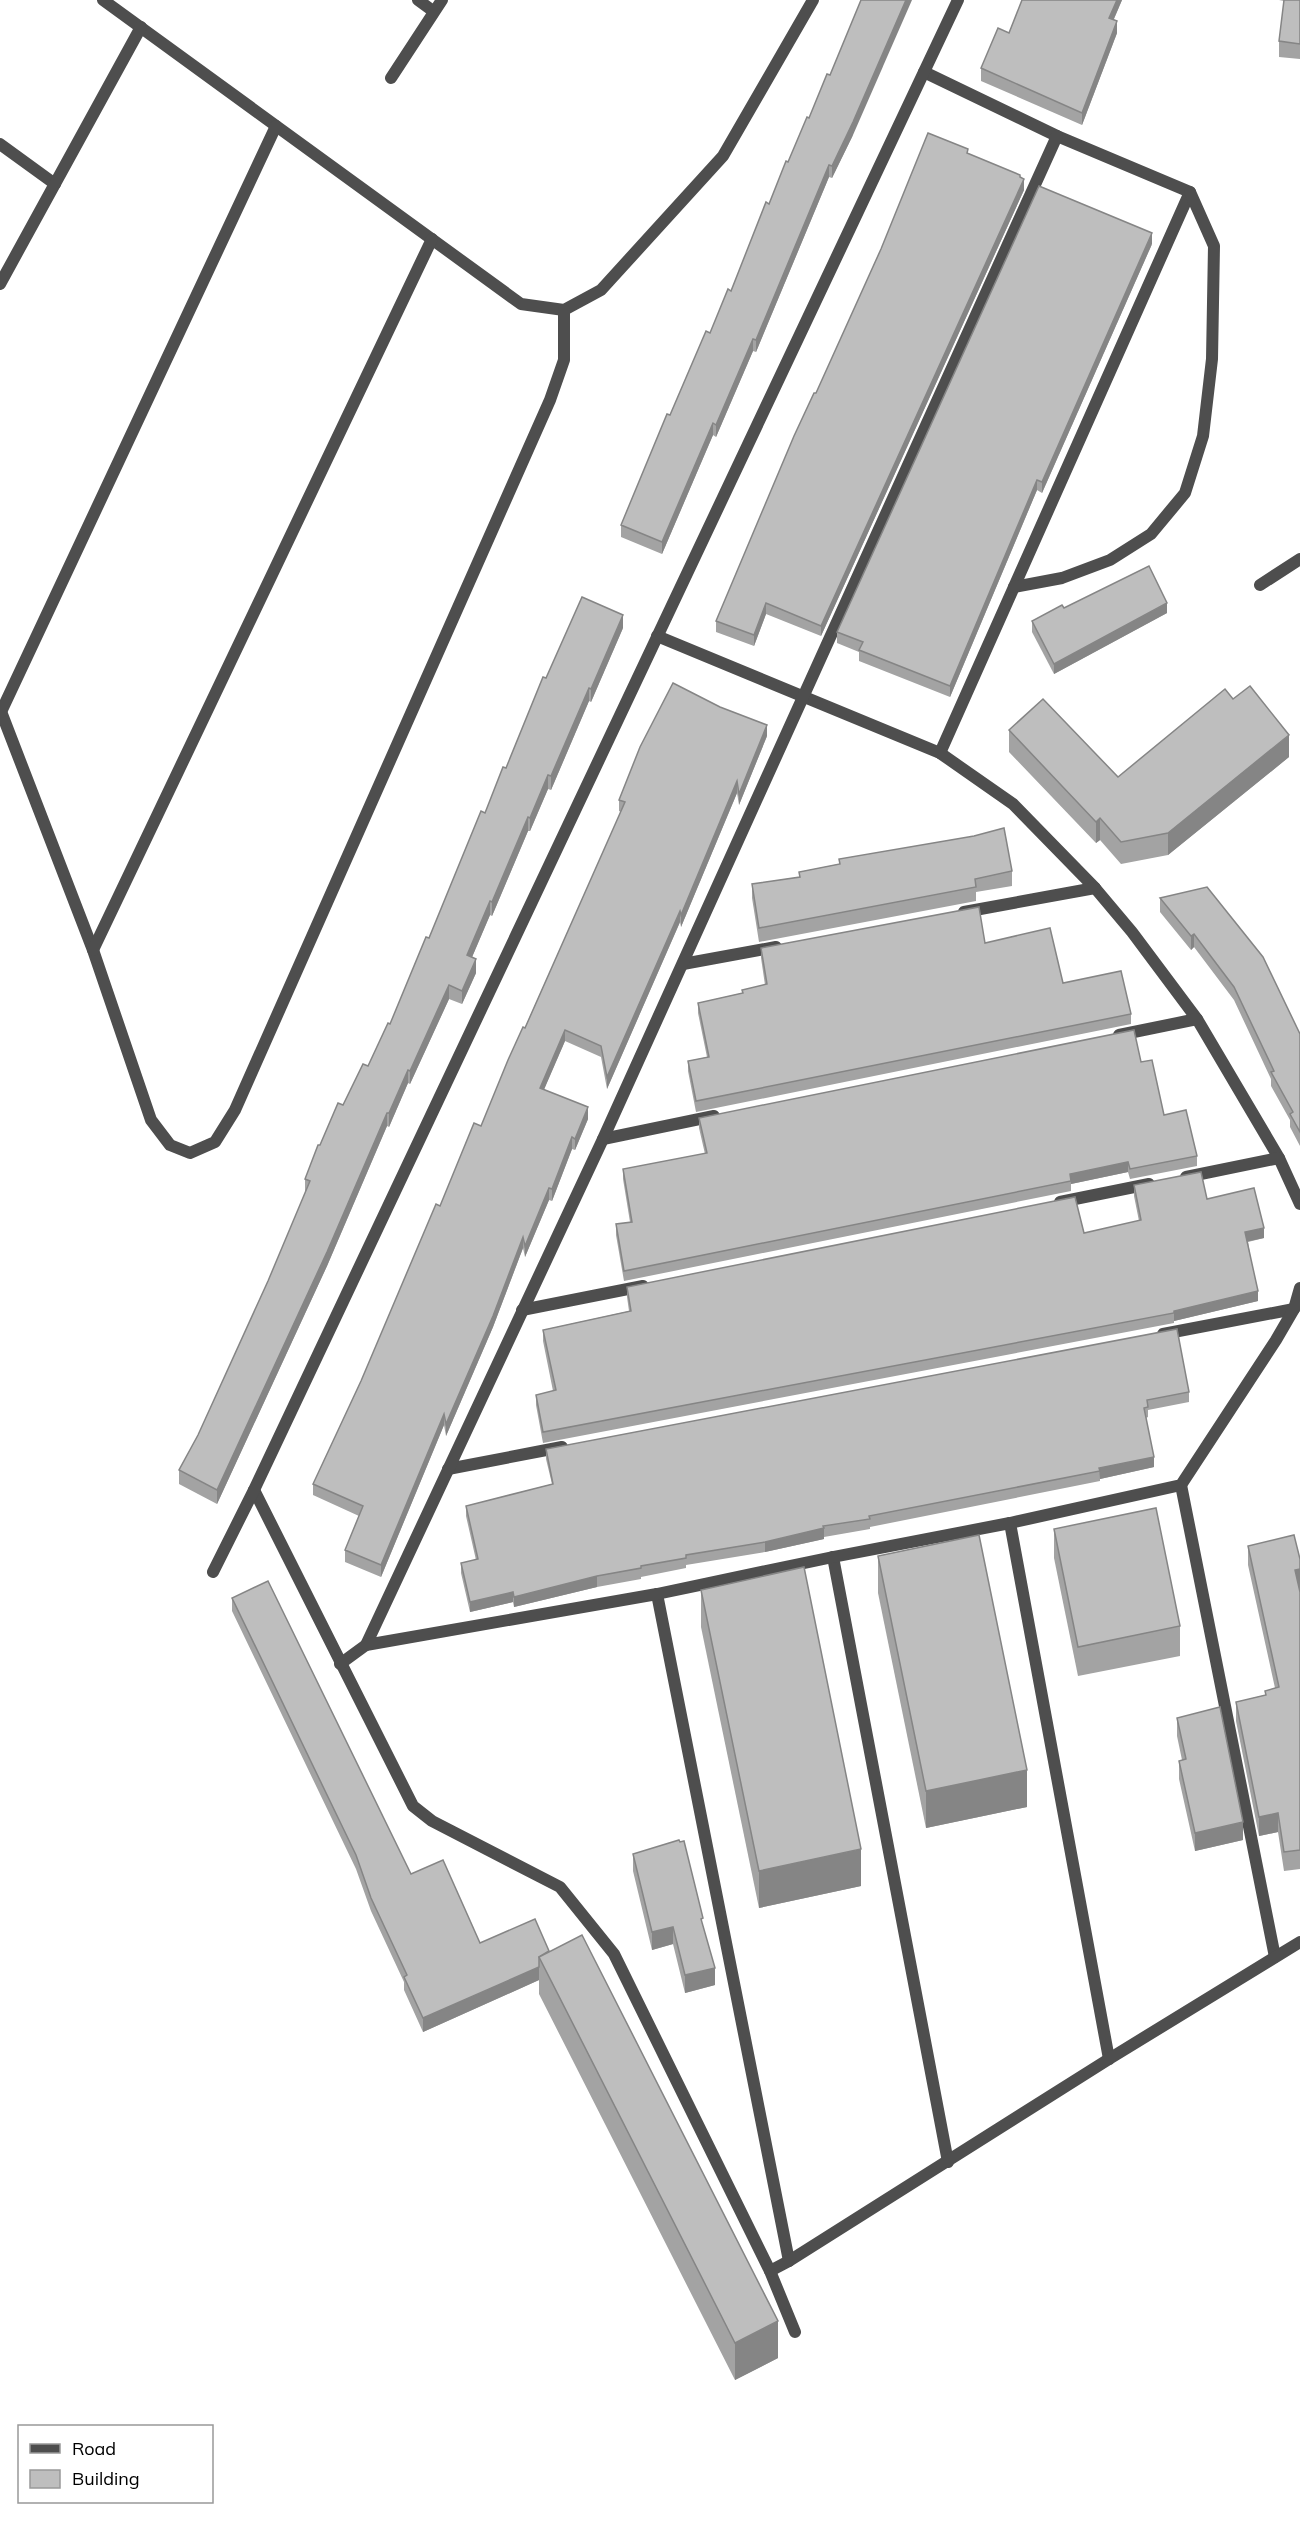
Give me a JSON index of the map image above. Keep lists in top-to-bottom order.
{
  "legend": ["Road", "Building"]
}
